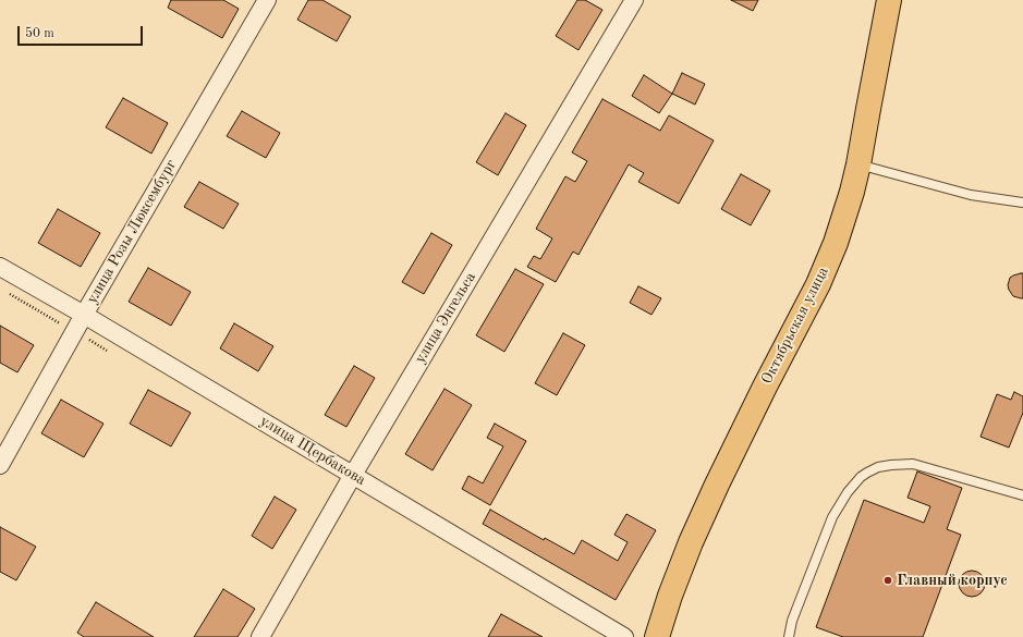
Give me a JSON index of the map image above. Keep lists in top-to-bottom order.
{
  "streets": {
    "main road": ["Октябрьская улица"],
    "street": ["улица Розы Люксембург", "улица Энгельса", "улица Щербакова"]
  },
  "crossings": [
    ["улица Розы Люксембург", "улица Щербакова"],
    ["улица Энгельса", "улица Щербакова"]
  ],
  "places": ["Главный корпус"],
  "scale_bar": "50 m"
}
